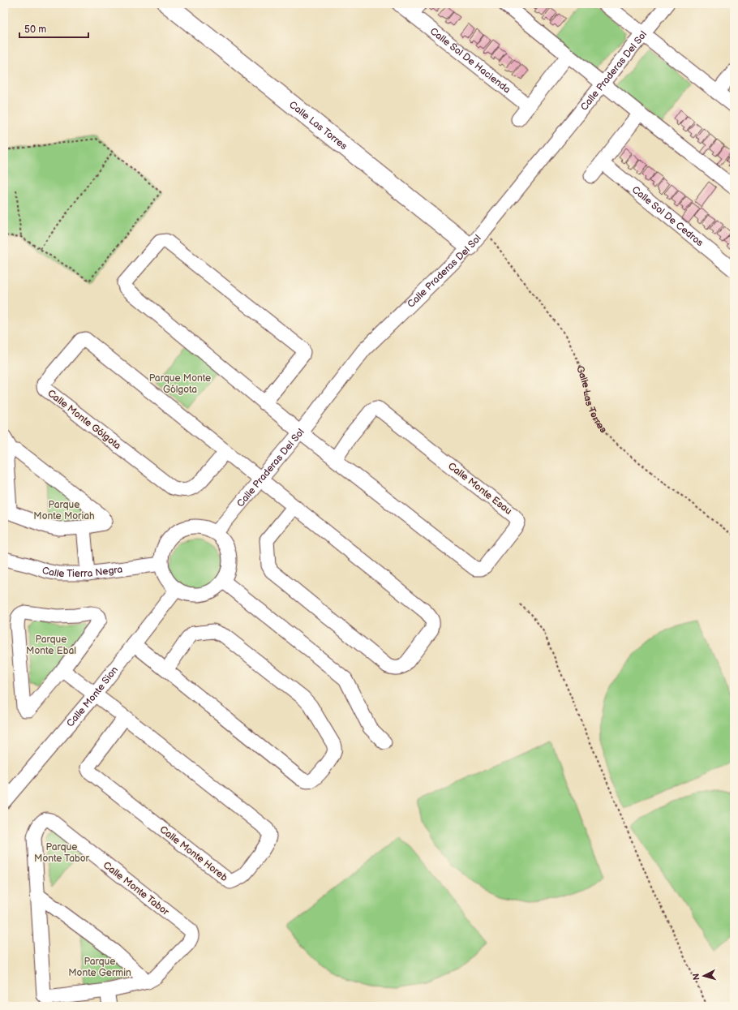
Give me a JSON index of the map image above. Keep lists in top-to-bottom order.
{
  "streets": {
    "main road": ["Calle Las Torres"],
    "street": [
      "Calle Sol De Hacienda",
      "Calle Praderas Del Sol",
      "Calle Sol De Cedros",
      "Calle Monte Gólgota",
      "Calle Monte Esau",
      "Calle Tierra Negra",
      "Calle Monte Sion",
      "Calle Monte Horeb",
      "Calle Monte Tabor"
    ]
  },
  "crossings": [
    ["Calle Praderas Del Sol", "Calle Las Torres"],
    ["Calle Praderas Del Sol", "Calle Monte Gólgota"],
    ["Calle Praderas Del Sol", "Calle Monte Esau"],
    ["Calle Praderas Del Sol", "Calle Tierra Negra"],
    ["Calle Praderas Del Sol", "Calle Monte Sion"],
    ["Calle Tierra Negra", "Calle Monte Sion"],
    ["Calle Monte Sion", "Calle Monte Horeb"]
  ],
  "parks": [
    "Parque Monte Gólgota",
    "Parque Monte Moriah",
    "Parque Monte Ebal",
    "Parque Monte Tabor",
    "Parque Monte Germin"
  ],
  "scale_bar": "50 m",
  "north": "left"
}
